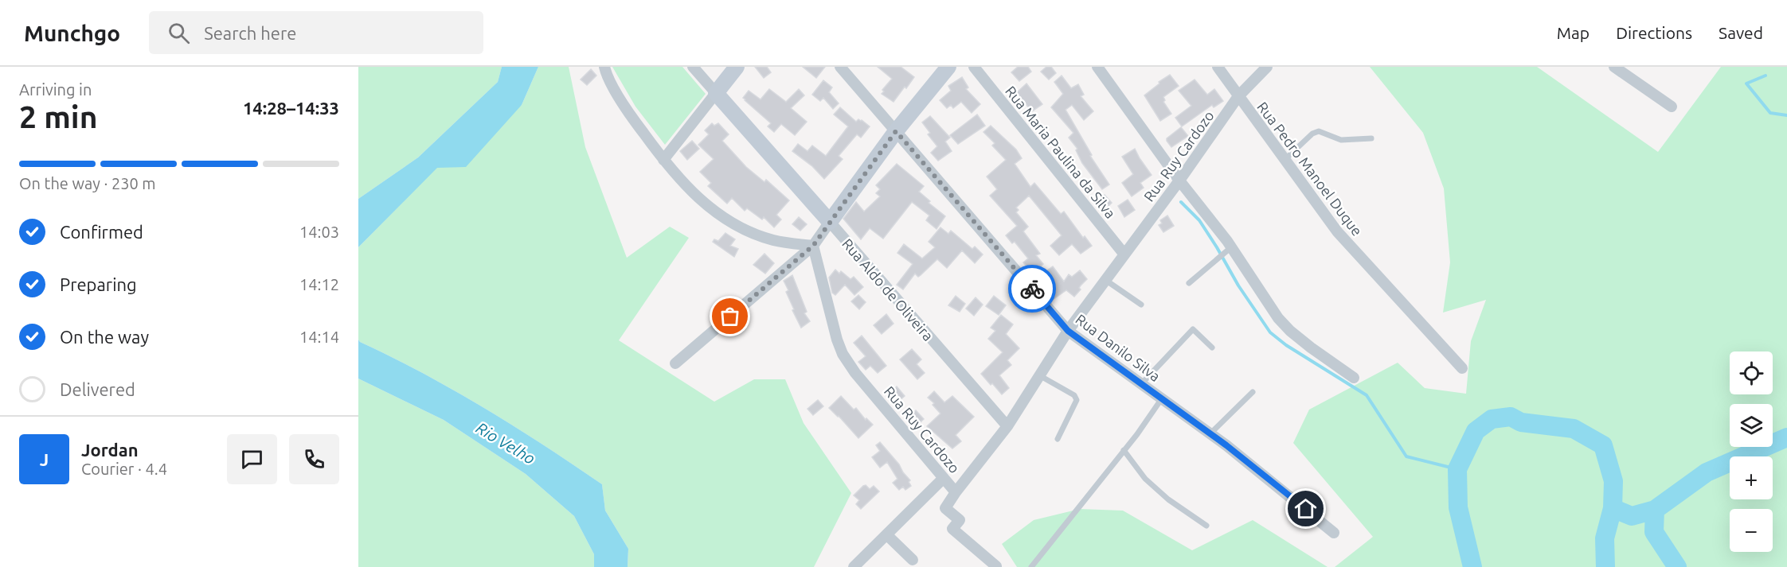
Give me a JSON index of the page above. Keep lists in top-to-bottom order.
{
  "streets": {
    "street": [
      "Rua Maria Paulina da Silva",
      "Rua Ruy Cardozo",
      "Rua Pedro Manoel Duque",
      "Rua Aldo de Oliveira",
      "Rua Danilo Silva"
    ]
  },
  "crossings": [
    ["Rua Maria Paulina da Silva", "Rua Ruy Cardozo"],
    ["Rua Ruy Cardozo", "Rua Pedro Manoel Duque"],
    ["Rua Ruy Cardozo", "Rua Aldo de Oliveira"],
    ["Rua Ruy Cardozo", "Rua Danilo Silva"]
  ],
  "water": ["Rio Velho"],
  "page": {
    "header": "Munchgo",
    "search": "Search here",
    "nav": ["Map", "Directions", "Saved"],
    "heading": ["2 min", "Arriving in", "14:28–14:33"],
    "panel": ["Jordan", "Courier · 4.4"],
    "bar": "On the way · 230 m",
    "list": [
      ["Confirmed", "14:03"],
      ["Preparing", "14:12"],
      ["On the way", "14:14"],
      "Delivered"
    ],
    "map_buttons": ["+", "−"],
    "round": "J"
  }
}
